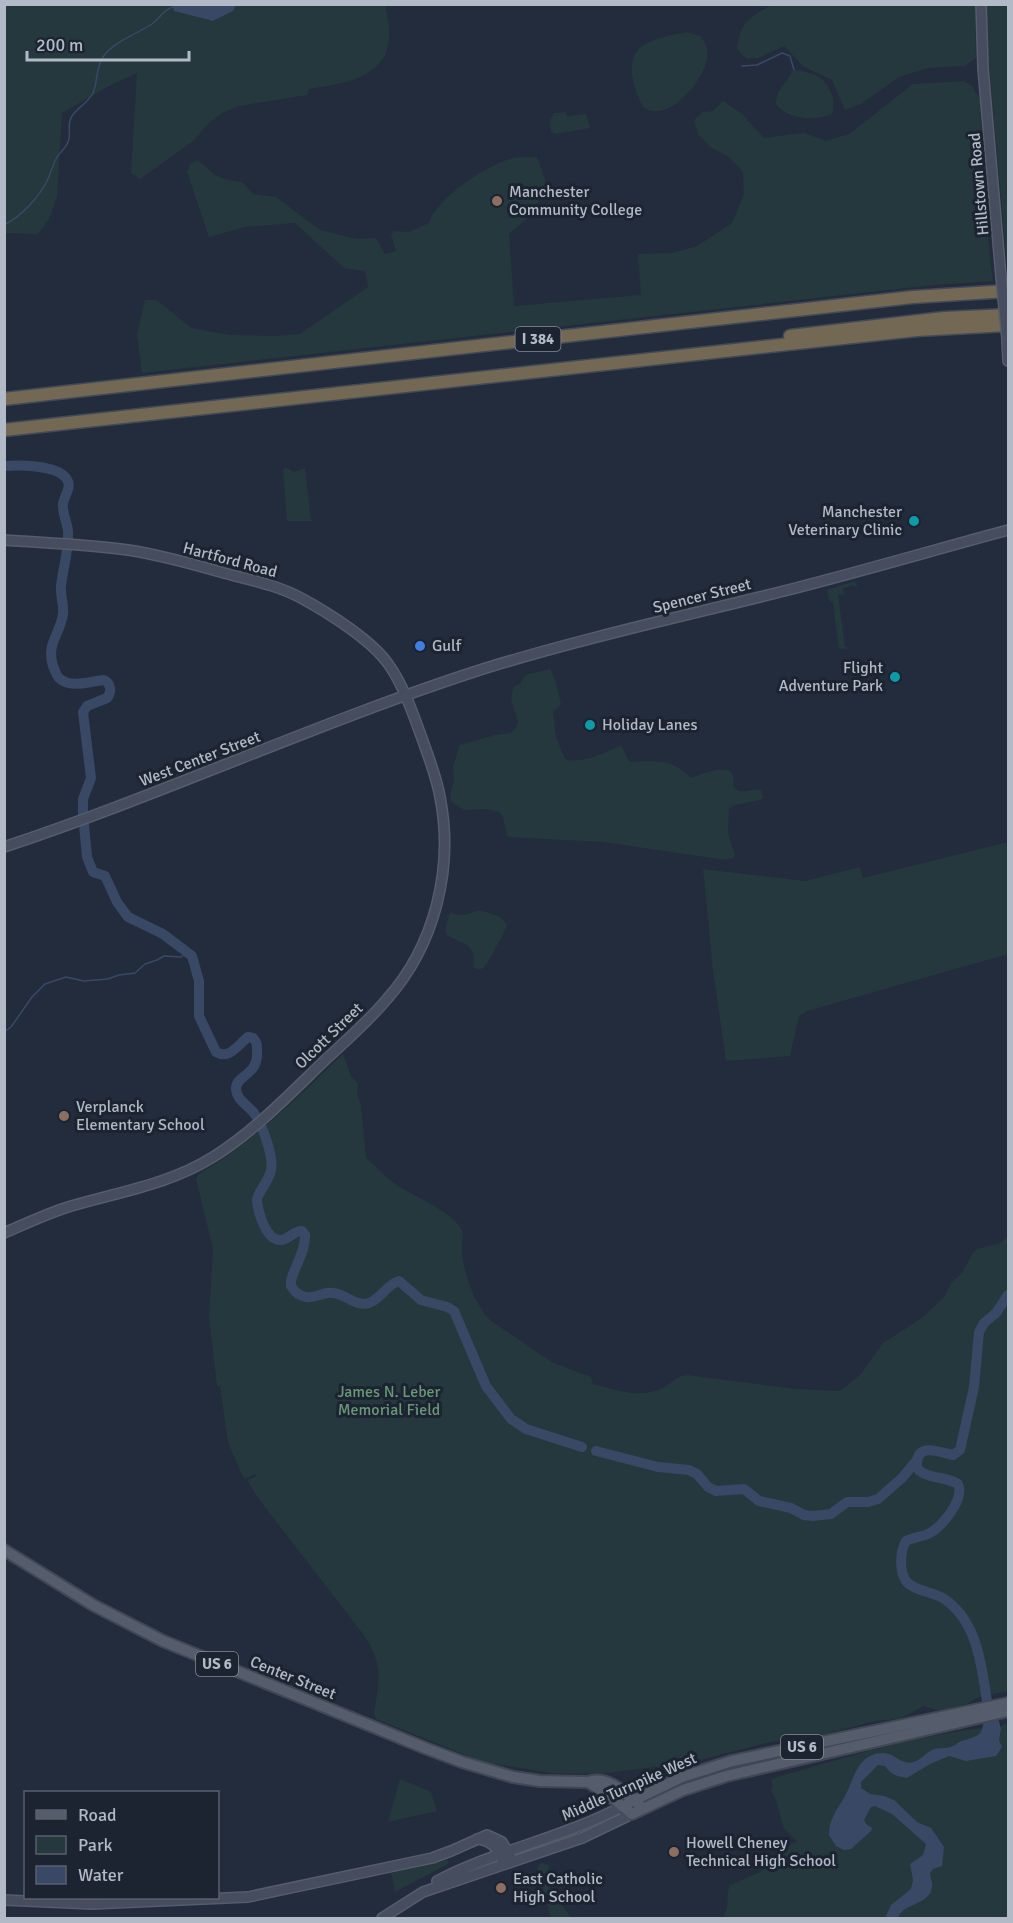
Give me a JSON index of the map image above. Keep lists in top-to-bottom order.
{
  "streets": {
    "highway": ["I 384"],
    "main road": [
      "Hillstown Road",
      "Hartford Road",
      "Spencer Street",
      "West Center Street",
      "Olcott Street",
      "US 6",
      "Center Street",
      "Middle Turnpike West"
    ]
  },
  "crossings": [
    ["Hartford Road", "Spencer Street"],
    ["Hartford Road", "West Center Street"],
    ["Hartford Road", "Olcott Street"],
    ["Spencer Street", "West Center Street"],
    ["Spencer Street", "Olcott Street"],
    ["West Center Street", "Olcott Street"],
    ["Center Street", "Middle Turnpike West"]
  ],
  "parks": ["James N. Leber Memorial Field"],
  "places": [
    "Manchester Community College",
    "Manchester Veterinary Clinic",
    "Gulf",
    "Flight Adventure Park",
    "Holiday Lanes",
    "Verplanck Elementary School",
    "Howell Cheney Technical High School",
    "East Catholic High School"
  ],
  "legend": ["Road", "Park", "Water"],
  "scale_bar": "200 m"
}
